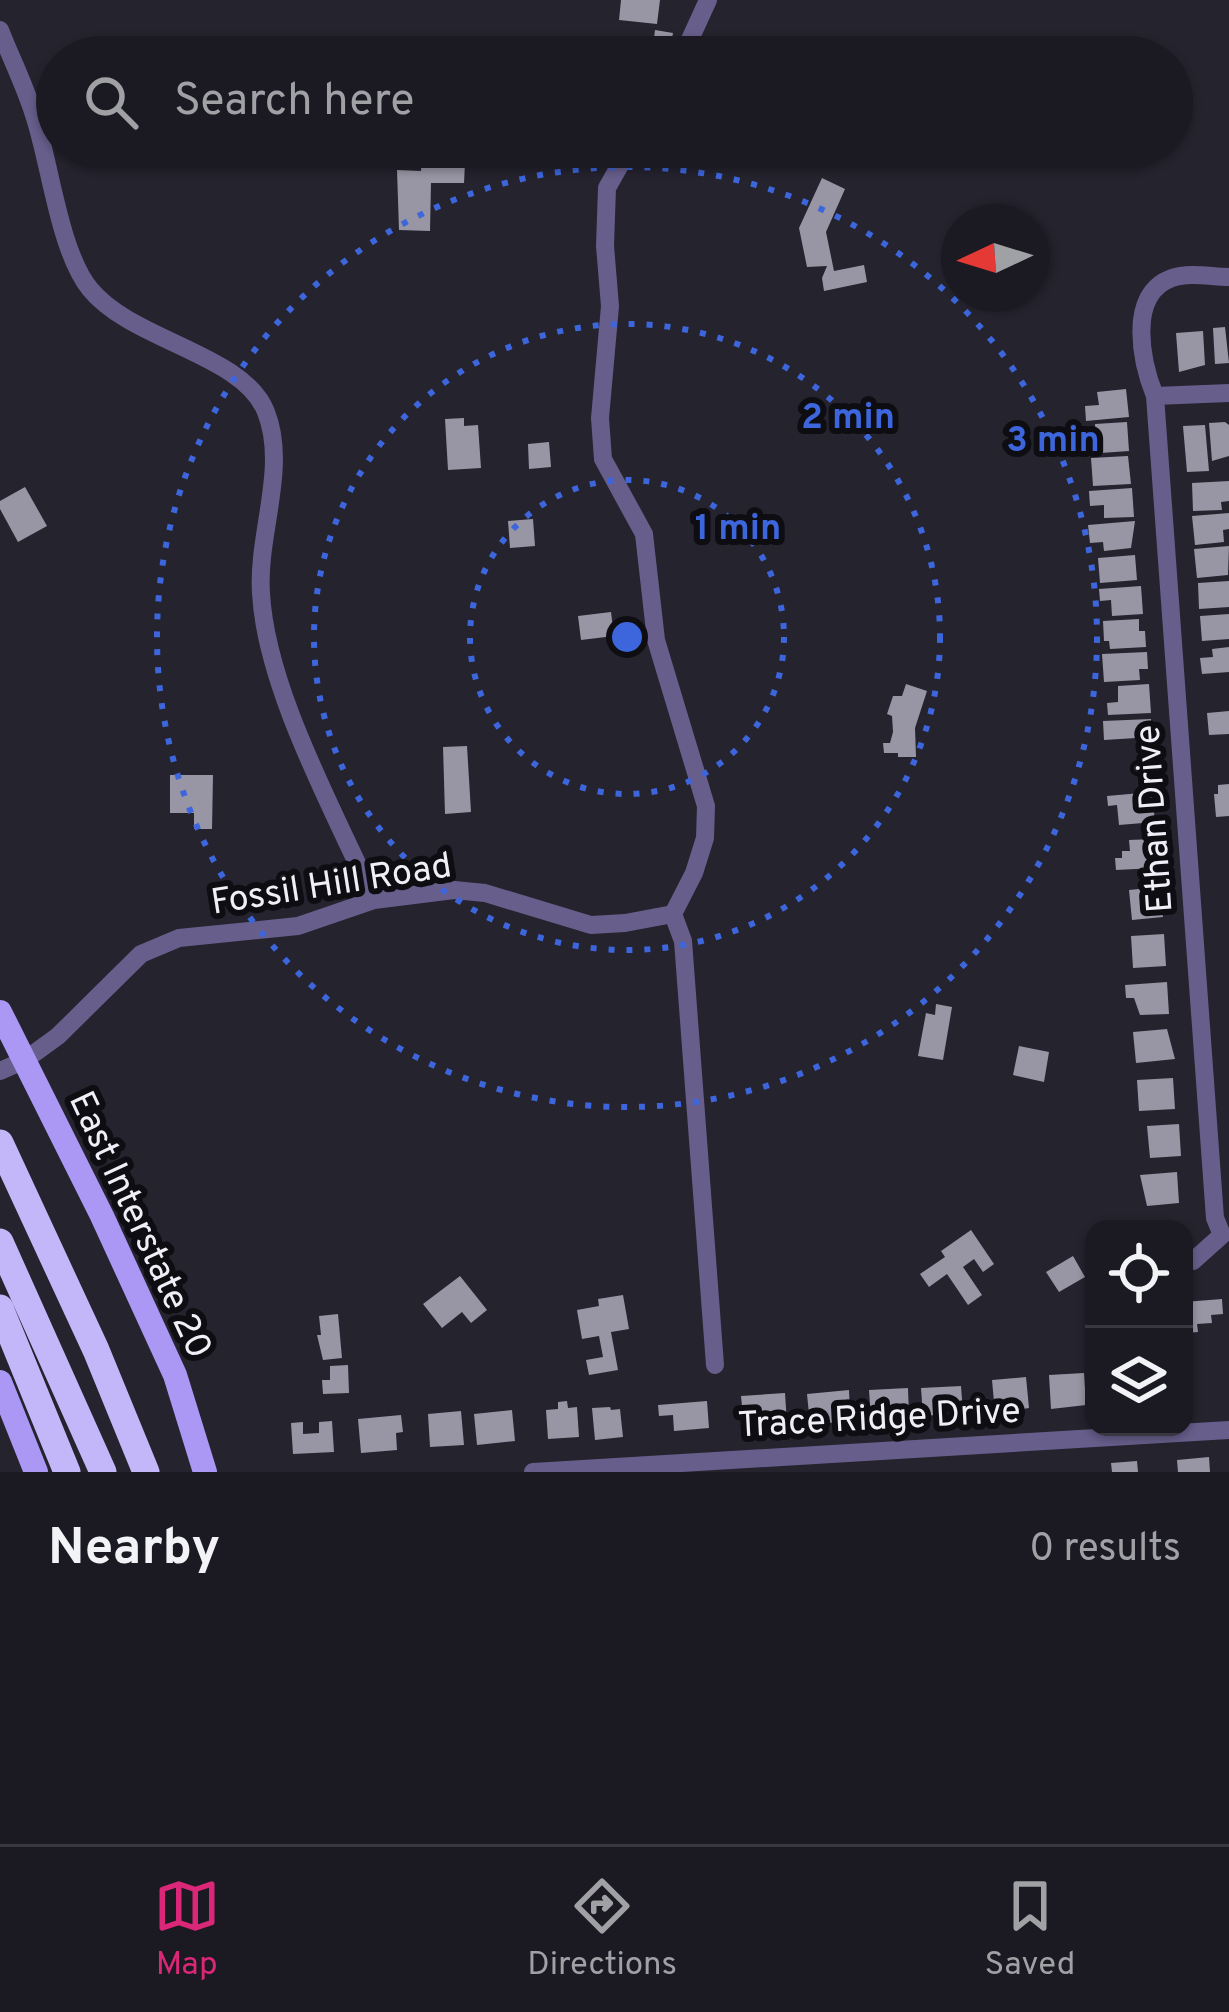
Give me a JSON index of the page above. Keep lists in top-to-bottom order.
{
  "streets": {
    "main road": ["East Interstate 20"],
    "street": ["Ethan Drive", "Fossil Hill Road", "Trace Ridge Drive"]
  },
  "crossings": [
    ["Fossil Hill Road", "East Interstate 20"]
  ],
  "north": "left",
  "page": {
    "search": "Search here",
    "heading": ["Nearby", "0 results"],
    "nav": ["Map", "Directions", "Saved"]
  },
  "rings": ["2 min", "3 min", "1 min"]
}
